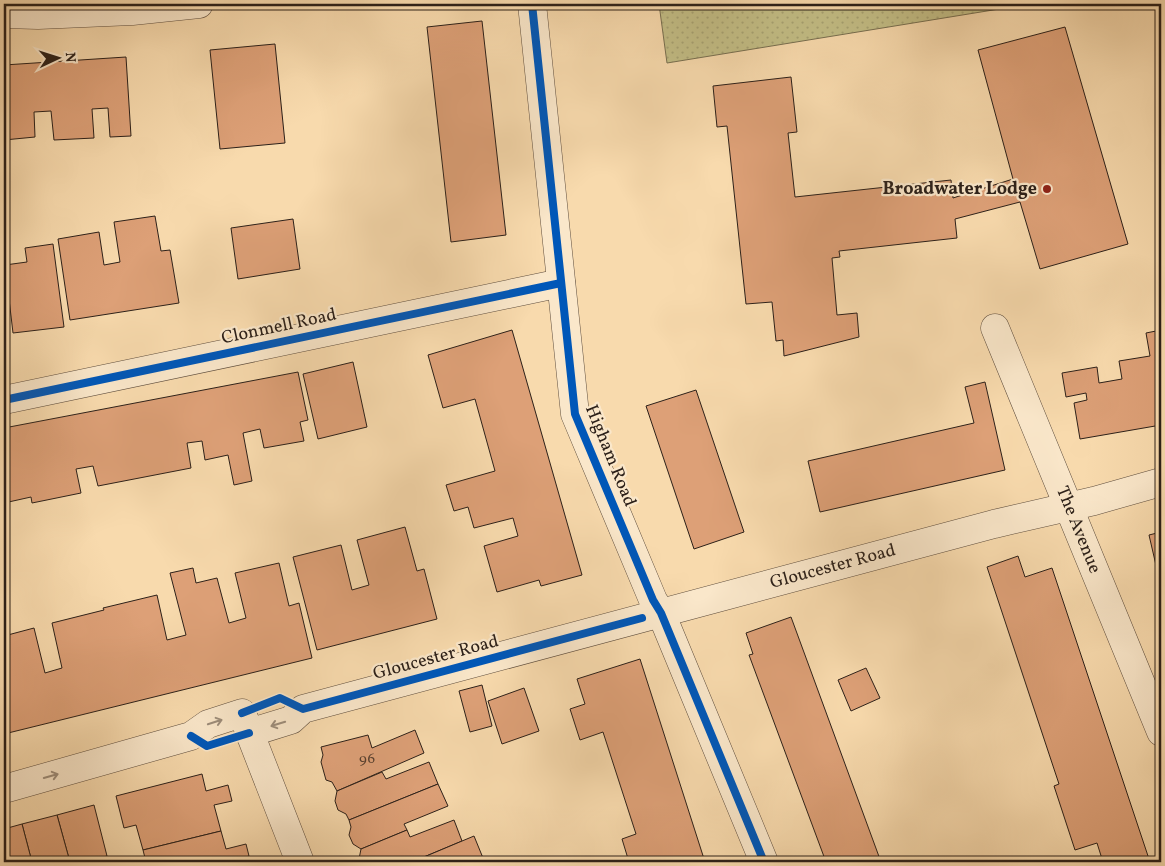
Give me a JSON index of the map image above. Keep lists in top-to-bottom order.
{
  "streets": {
    "street": [
      "Clonmell Road",
      "Higham Road",
      "The Avenue",
      "Gloucester Road"
    ]
  },
  "crossings": [
    ["Clonmell Road", "Higham Road"],
    ["Higham Road", "Gloucester Road"],
    ["The Avenue", "Gloucester Road"]
  ],
  "places": ["Broadwater Lodge"],
  "house_numbers": ["96"],
  "north": "right"
}
